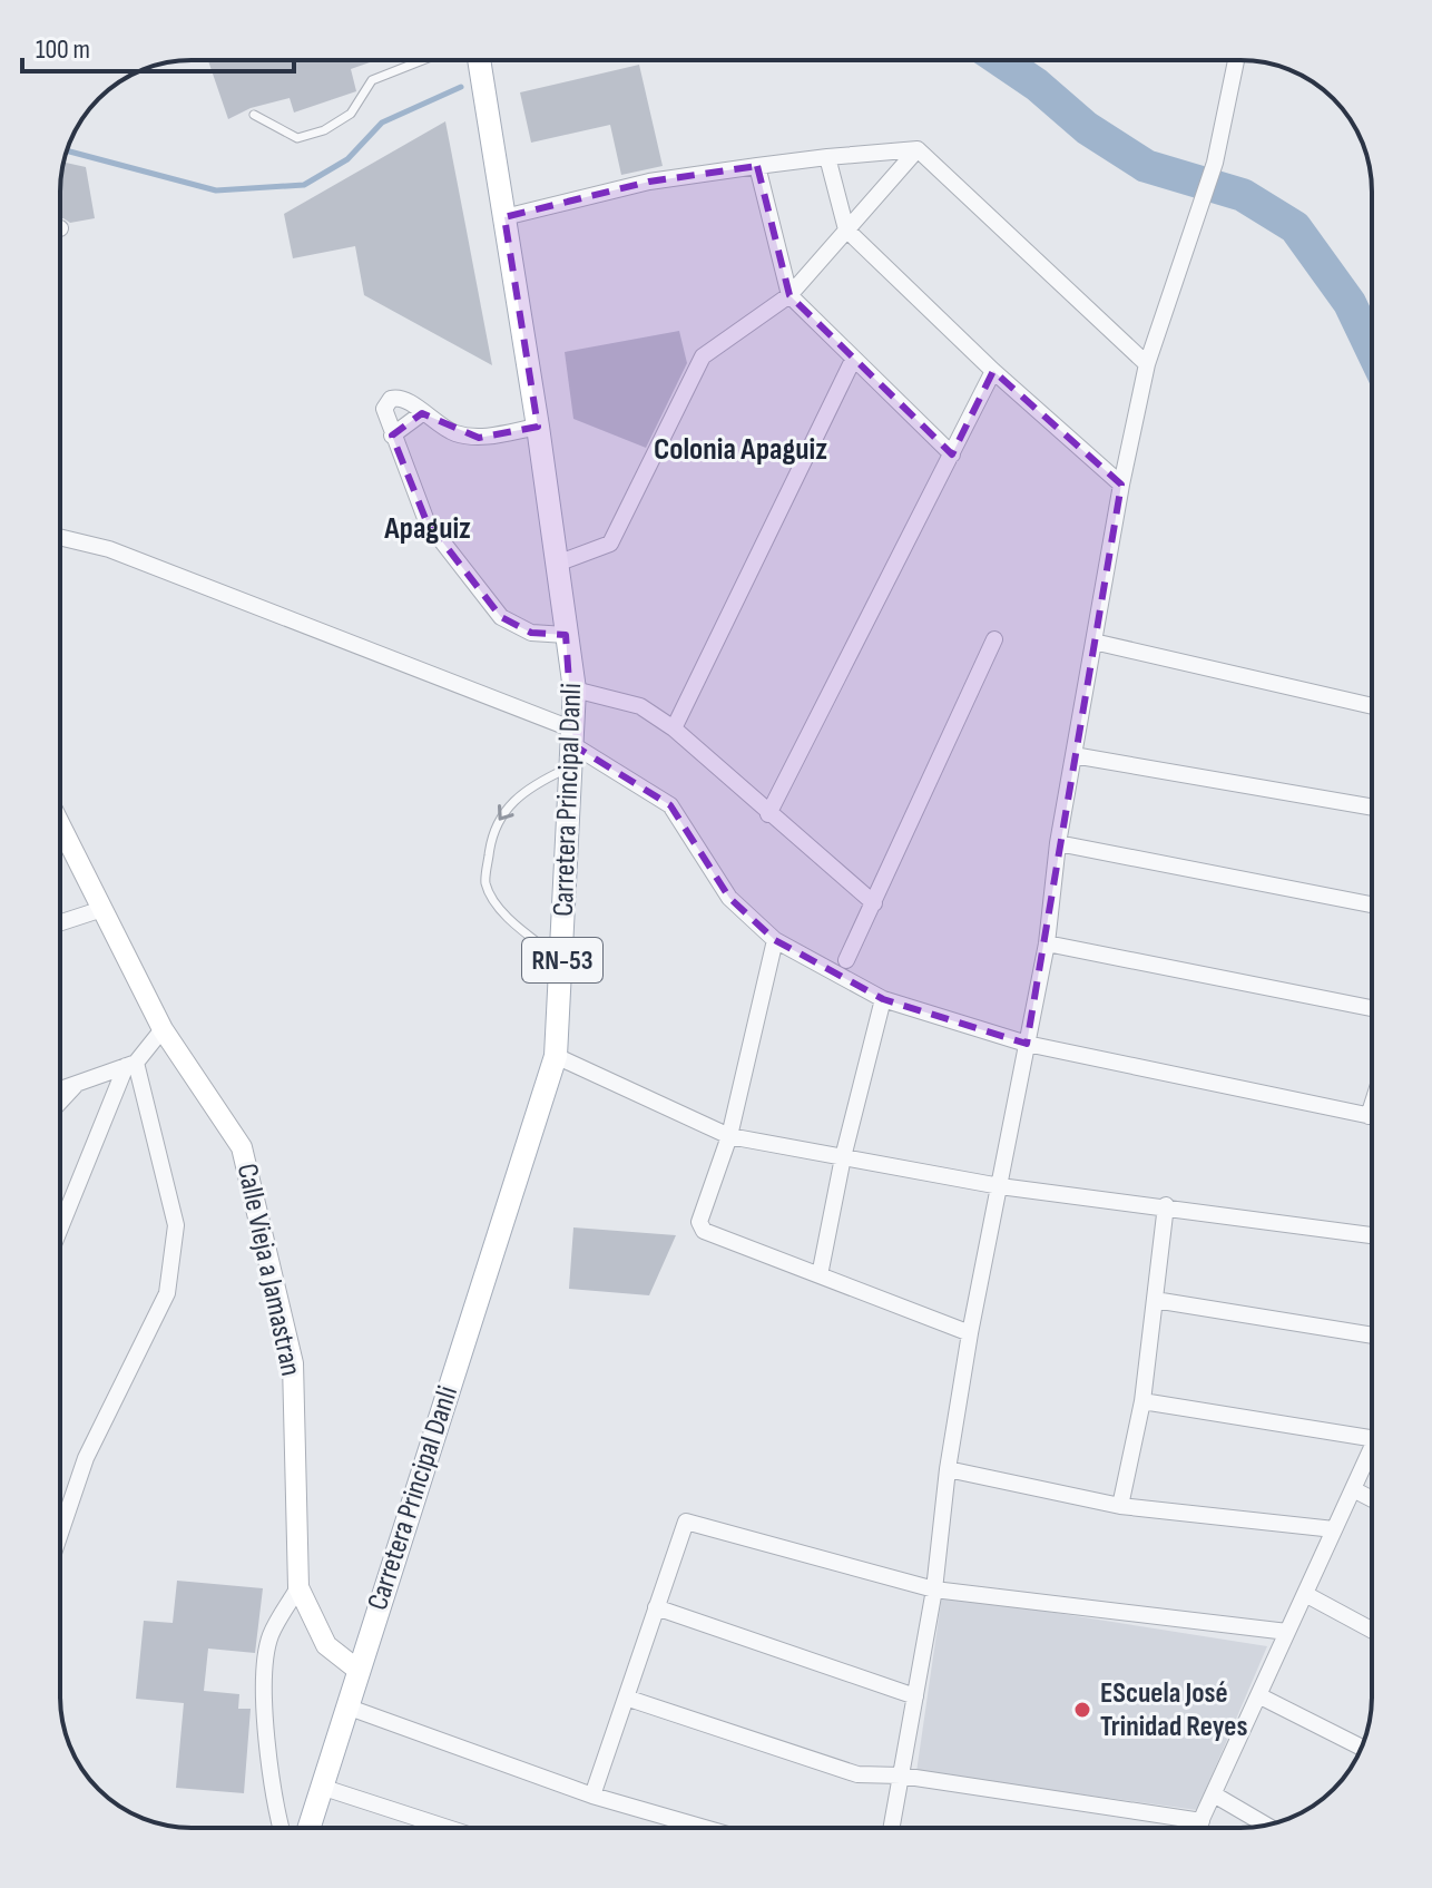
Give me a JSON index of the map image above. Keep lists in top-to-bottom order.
{
  "streets": {
    "main road": ["Carretera Principal Danli", "RN-53"],
    "street": ["Calle Vieja a Jamastran"]
  },
  "crossings": [
    ["Carretera Principal Danli", "Calle Vieja a Jamastran"]
  ],
  "districts": ["Colonia Apaguiz", "Apaguiz"],
  "places": ["EScuela José Trinidad Reyes"],
  "scale_bar": "100 m"
}
